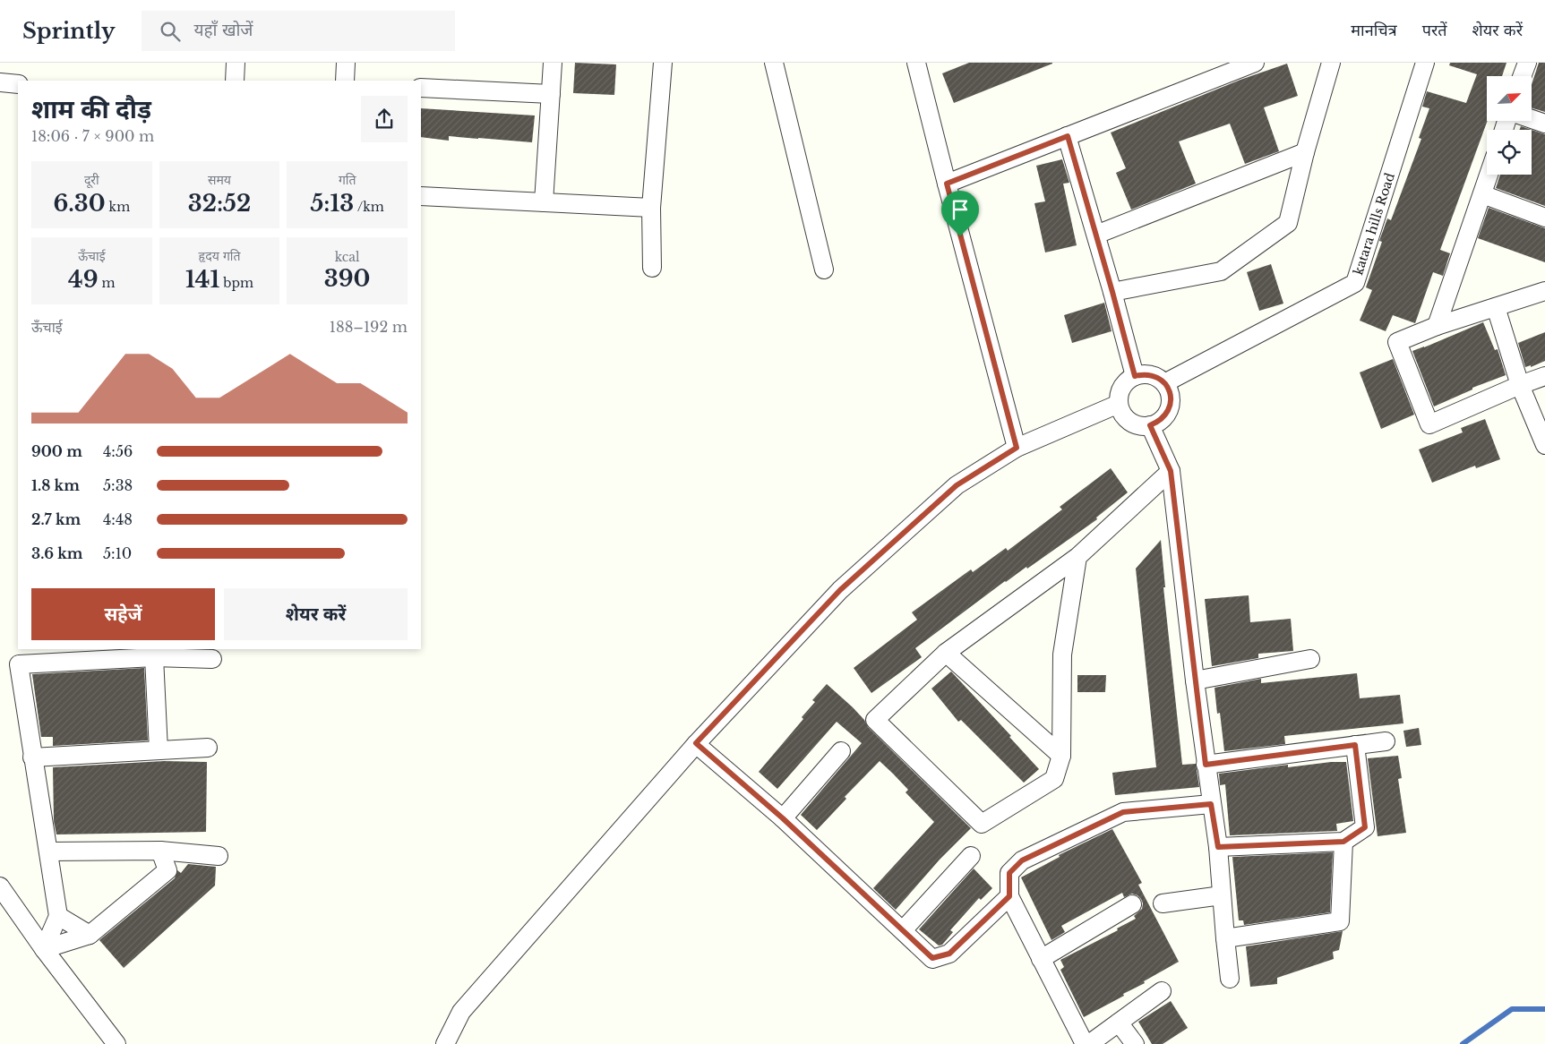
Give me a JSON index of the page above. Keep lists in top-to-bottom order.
{
  "streets": {
    "street": ["katara hills Road"]
  },
  "north": "top right",
  "page": {
    "header": "Sprintly",
    "search": "यहाँ खोजें",
    "nav": ["मानचित्र", "परतें", "शेयर करें"],
    "heading": ["शाम की दौड़", "18:06 · 7 × 900 m"],
    "stats": [
      ["दूरी", "6.30 km"],
      ["समय", "32:52"],
      ["गति", "5:13 /km"],
      ["ऊँचाई", "49 m"],
      ["हृदय गति", "141 bpm"],
      ["kcal", "390"]
    ],
    "chart": ["ऊँचाई", "188–192 m"],
    "list": [
      {
        "name": "900 m",
        "note": "4:56"
      },
      {
        "name": "1.8 km",
        "note": "5:38"
      },
      {
        "name": "2.7 km",
        "note": "4:48"
      },
      {
        "name": "3.6 km",
        "note": "5:10"
      }
    ],
    "buttons": ["सहेजें", "शेयर करें"]
  }
}
